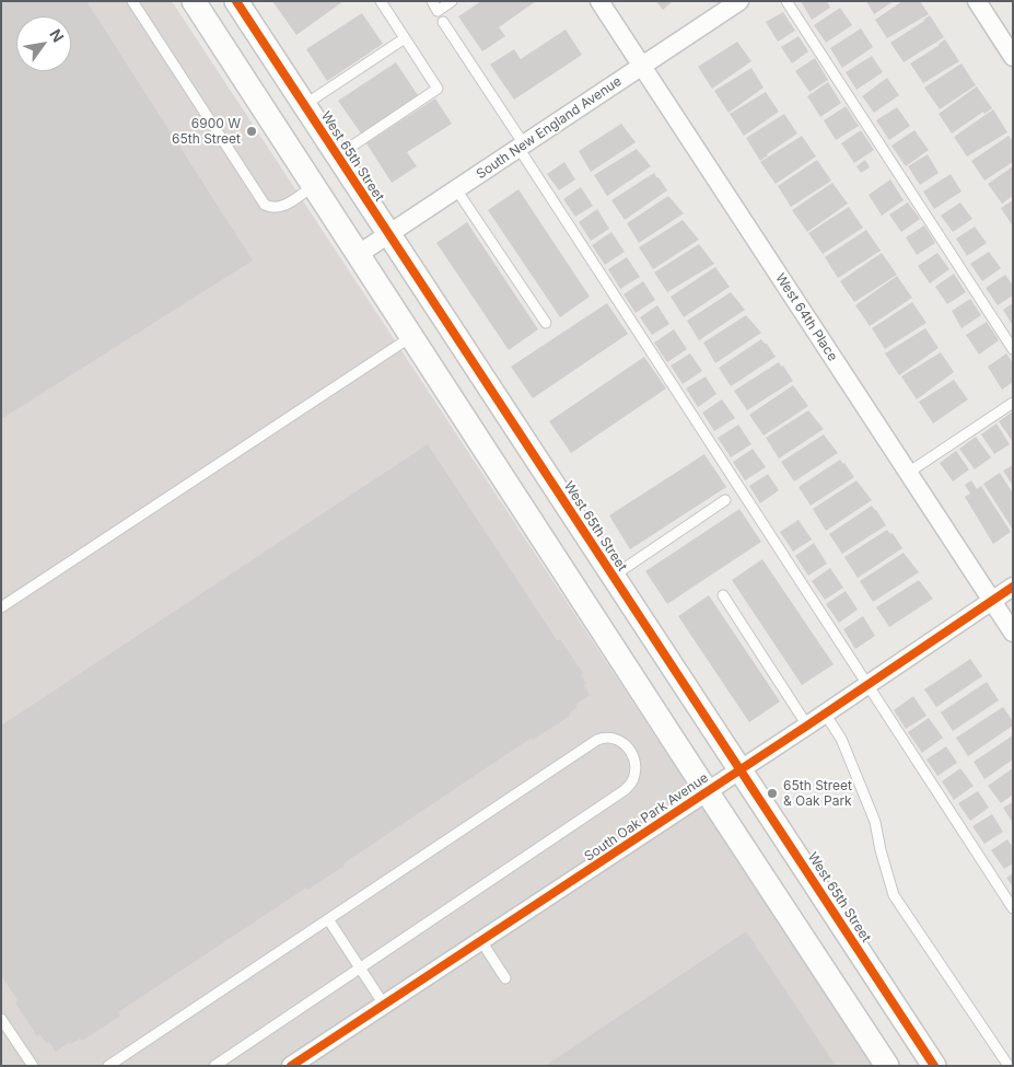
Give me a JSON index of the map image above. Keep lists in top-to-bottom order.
{
  "streets": {
    "street": [
      "South New England Avenue",
      "West 65th Street",
      "West 64th Place",
      "South Oak Park Avenue"
    ]
  },
  "crossings": [
    ["South New England Avenue", "West 65th Street"],
    ["South New England Avenue", "West 64th Place"],
    ["West 65th Street", "South Oak Park Avenue"],
    ["West 64th Place", "South Oak Park Avenue"]
  ],
  "places": ["6900 W 65th Street", "65th Street & Oak Park"],
  "north": "top right"
}
